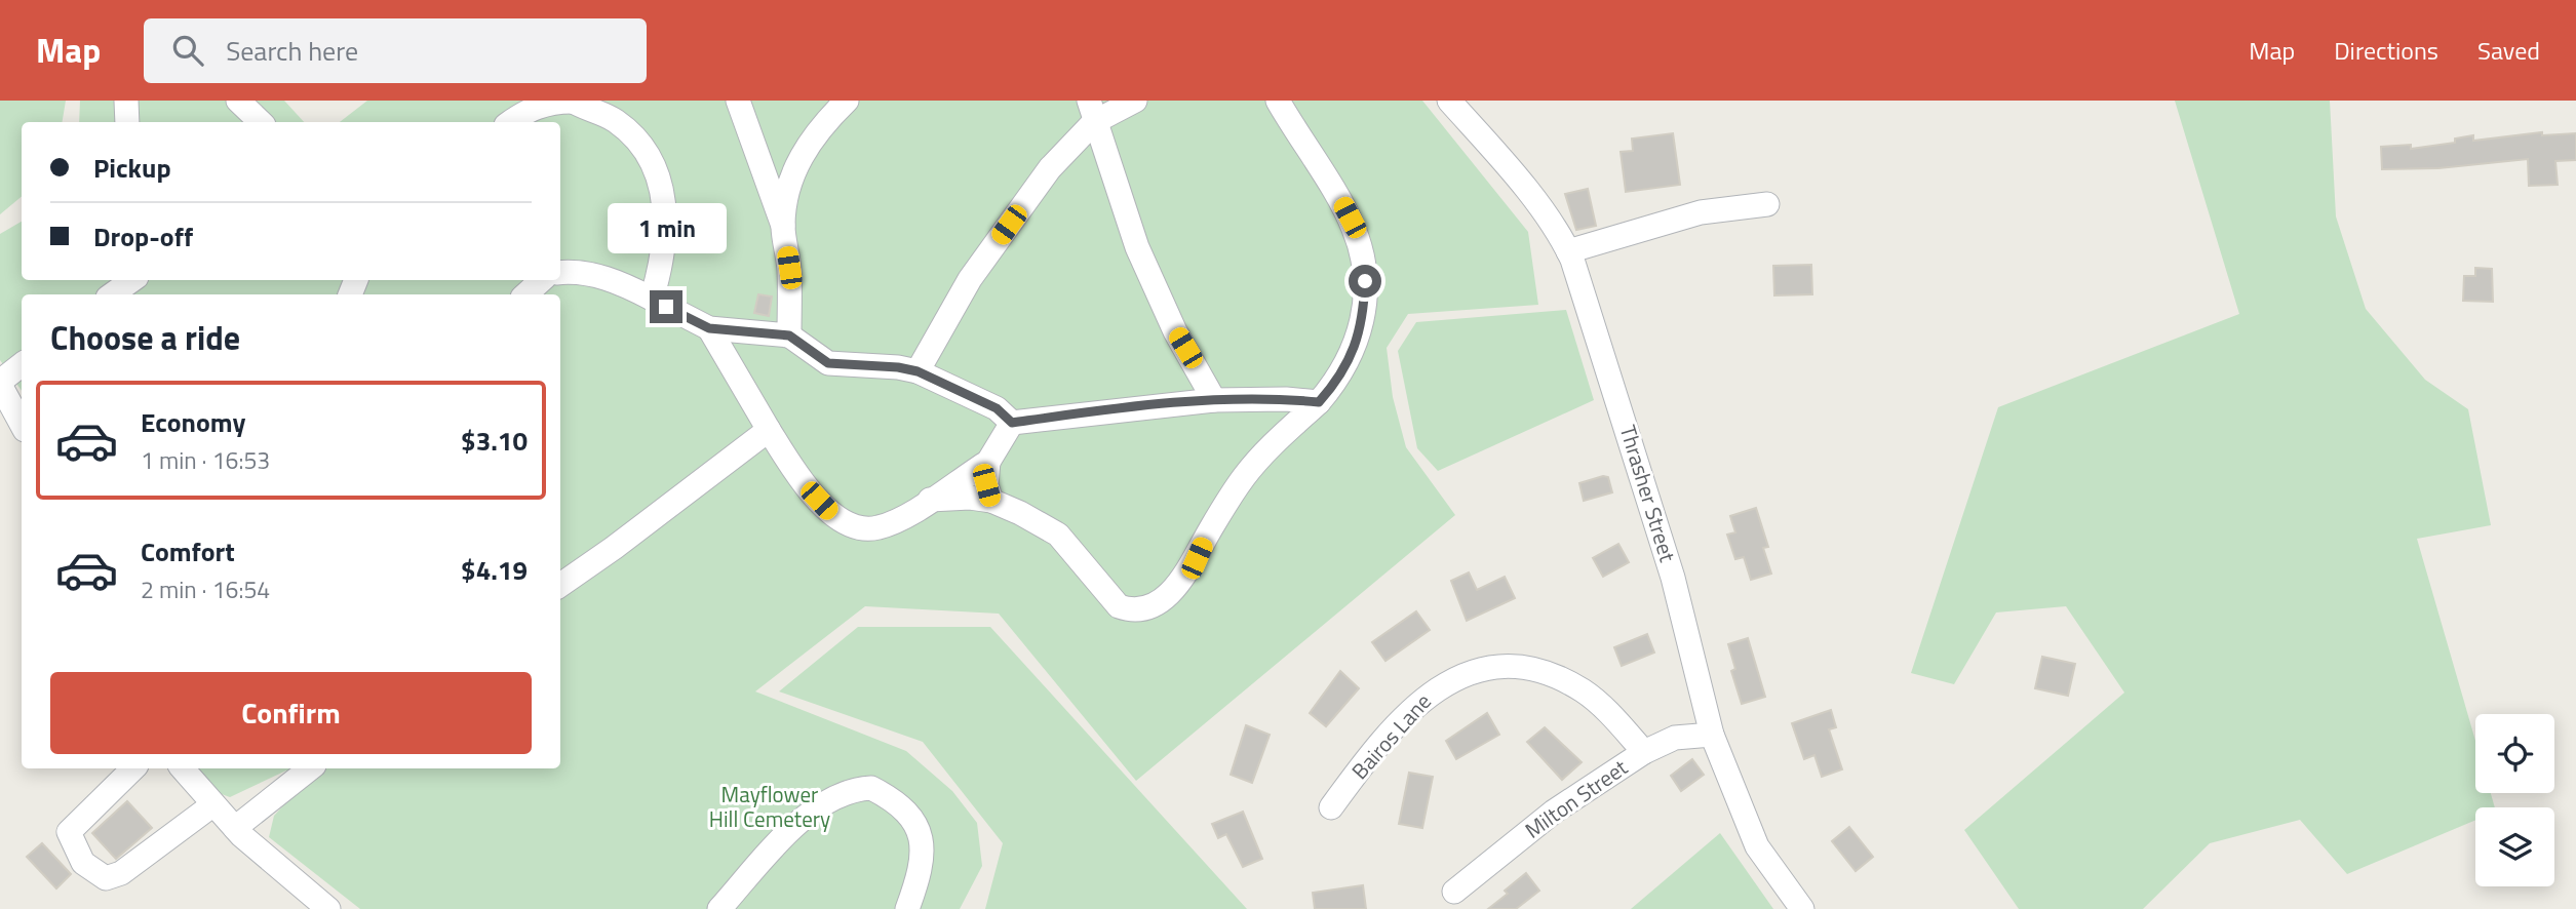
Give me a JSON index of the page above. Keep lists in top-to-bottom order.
{
  "streets": {
    "street": ["Thrasher Street", "Bairos Lane", "Milton Street"]
  },
  "crossings": [
    ["Thrasher Street", "Milton Street"],
    ["Bairos Lane", "Milton Street"]
  ],
  "parks": ["Mayflower Hill Cemetery"],
  "page": {
    "header": "Map",
    "search": "Search here",
    "nav": ["Map", "Directions", "Saved"],
    "banner": ["Pickup", "Drop-off"],
    "bubble": "1 min",
    "heading": "Choose a ride",
    "list": [
      {
        "name": "Economy",
        "note": "1 min · 16:53",
        "value": "$3.10"
      },
      {
        "name": "Comfort",
        "note": "2 min · 16:54",
        "value": "$4.19"
      }
    ],
    "buttons": "Confirm"
  }
}
